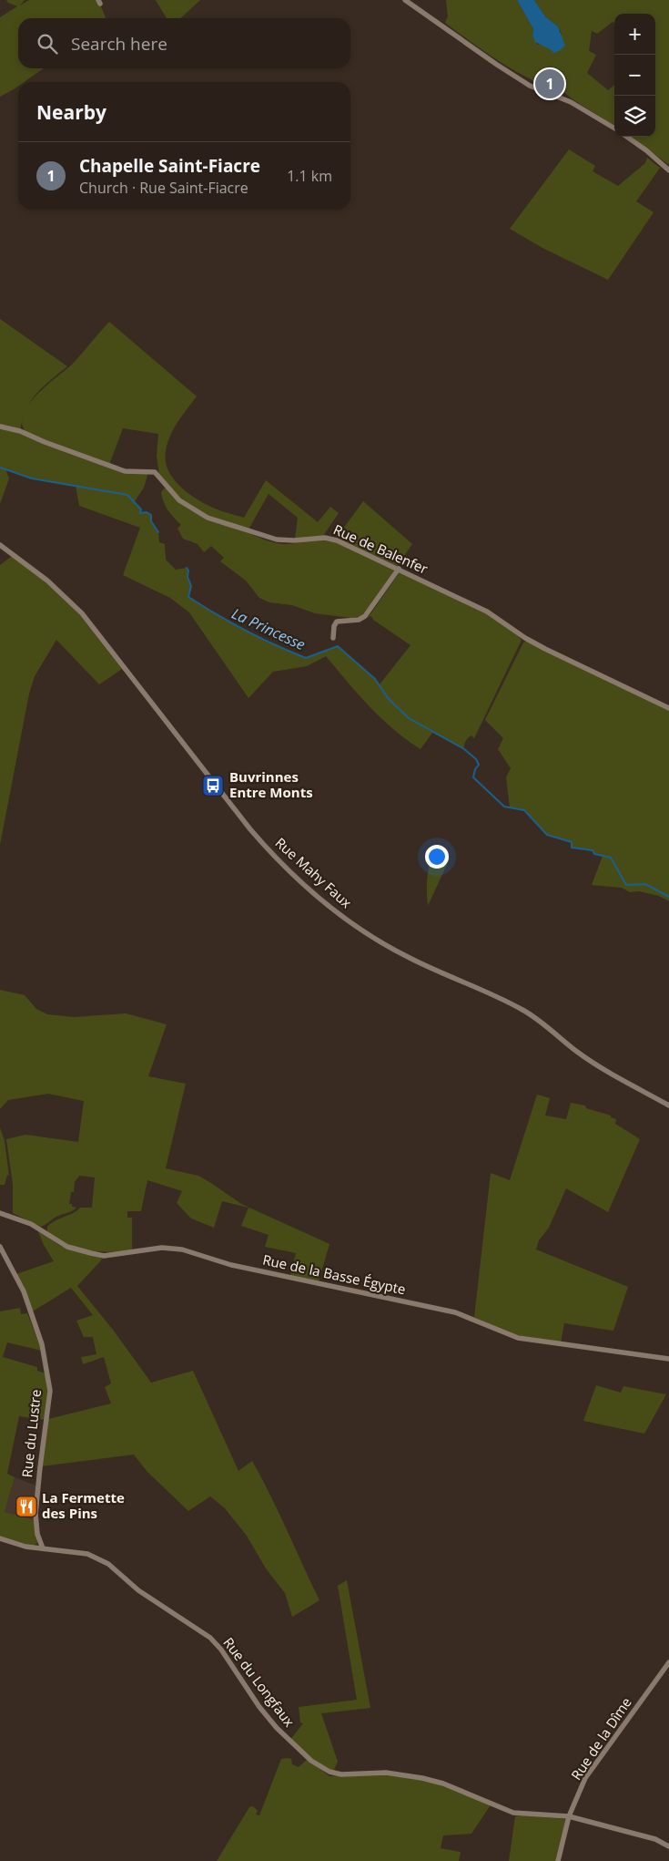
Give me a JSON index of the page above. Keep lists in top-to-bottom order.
{
  "streets": {
    "street": [
      "Rue de Balenfer",
      "Rue Mahy Faux",
      "Rue de la Basse Égypte",
      "Rue du Lustre",
      "Rue du Longfaux",
      "Rue de la Dîme"
    ]
  },
  "crossings": [
    ["Rue du Lustre", "Rue du Longfaux"],
    ["Rue du Longfaux", "Rue de la Dîme"]
  ],
  "water": ["La Princesse"],
  "places": {
    "bus stop": ["Buvrinnes Entre Monts"],
    "restaurant": ["La Fermette des Pins"]
  },
  "page": {
    "map_buttons": ["+", "−"],
    "search": "Search here",
    "pins": "1",
    "heading": "Nearby",
    "list": [
      {
        "mark": "1",
        "name": "Chapelle Saint-Fiacre",
        "note": "Church · Rue Saint-Fiacre",
        "value": "1.1 km"
      }
    ]
  }
}
